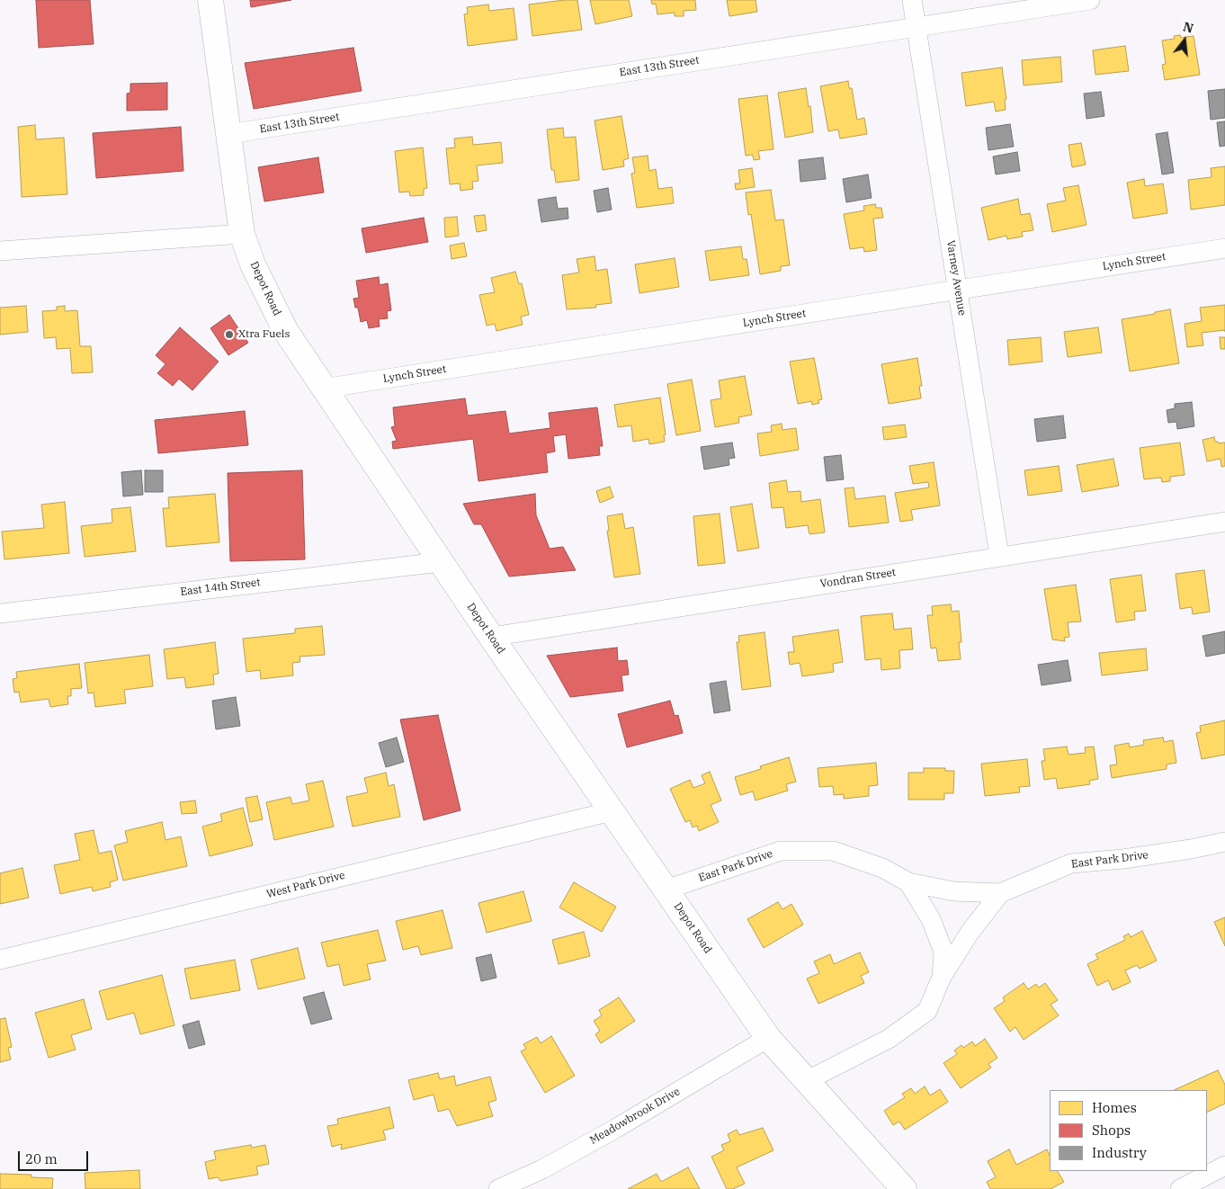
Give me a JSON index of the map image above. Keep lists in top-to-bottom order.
{
  "streets": {
    "street": [
      "East 13th Street",
      "Lynch Street",
      "Varney Avenue",
      "Depot Road",
      "Vondran Street",
      "East 14th Street",
      "East Park Drive",
      "West Park Drive",
      "Meadowbrook Drive"
    ]
  },
  "crossings": [
    ["East 13th Street", "Varney Avenue"],
    ["East 13th Street", "Depot Road"],
    ["Lynch Street", "Varney Avenue"],
    ["Lynch Street", "Depot Road"],
    ["Varney Avenue", "Vondran Street"],
    ["Depot Road", "Vondran Street"],
    ["Depot Road", "East 14th Street"],
    ["Depot Road", "East Park Drive"],
    ["Depot Road", "West Park Drive"],
    ["Depot Road", "Meadowbrook Drive"]
  ],
  "places": ["Xtra Fuels"],
  "legend": ["Homes", "Shops", "Industry"],
  "scale_bar": "20 m",
  "north": "top"
}
